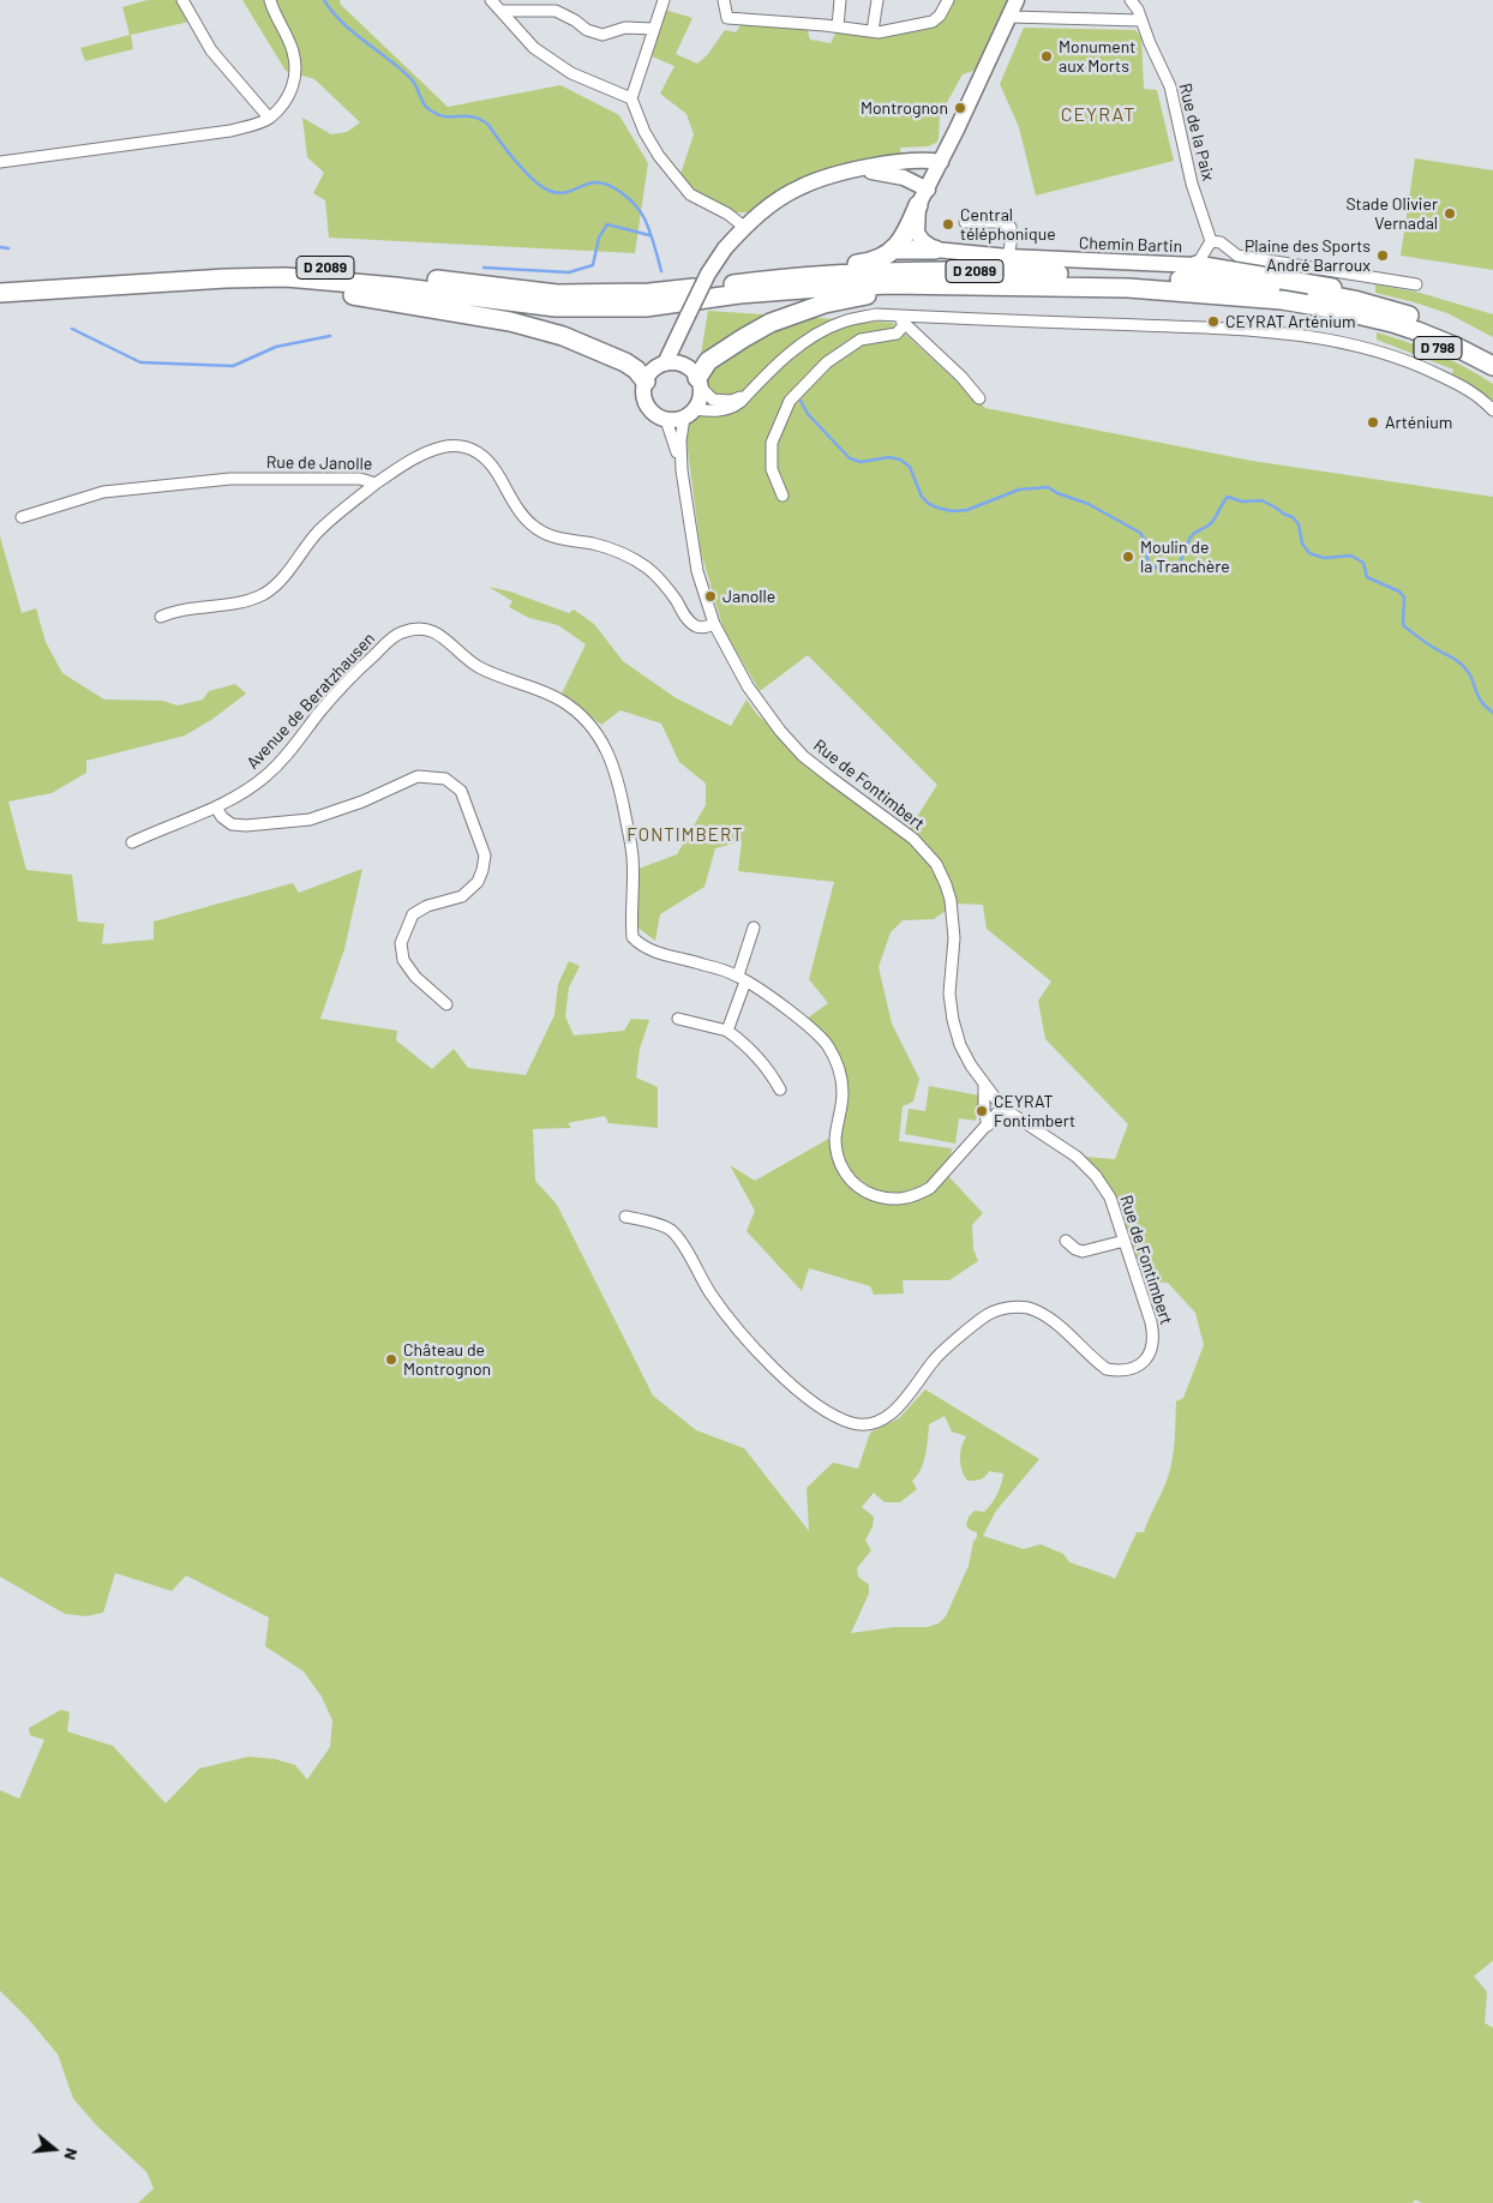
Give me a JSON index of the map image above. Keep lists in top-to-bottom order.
{
  "streets": {
    "highway": ["D 2089", "D 798"],
    "street": [
      "Rue de la Paix",
      "Chemin Bartin",
      "Rue de Janolle",
      "Avenue de Beratzhausen",
      "Rue de Fontimbert"
    ]
  },
  "crossings": [
    ["D 2089", "D 798"],
    ["Rue de Janolle", "Rue de Fontimbert"],
    ["Avenue de Beratzhausen", "Rue de Fontimbert"]
  ],
  "districts": ["CEYRAT", "FONTIMBERT"],
  "places": [
    "Monument aux Morts",
    "Montrognon",
    "Stade Olivier Vernadal",
    "Central téléphonique",
    "Plaine des Sports André Barroux",
    "CEYRAT Arténium",
    "Arténium",
    "Moulin de la Tranchère",
    "Janolle",
    "CEYRAT Fontimbert",
    "Château de Montrognon"
  ],
  "north": "right"
}
